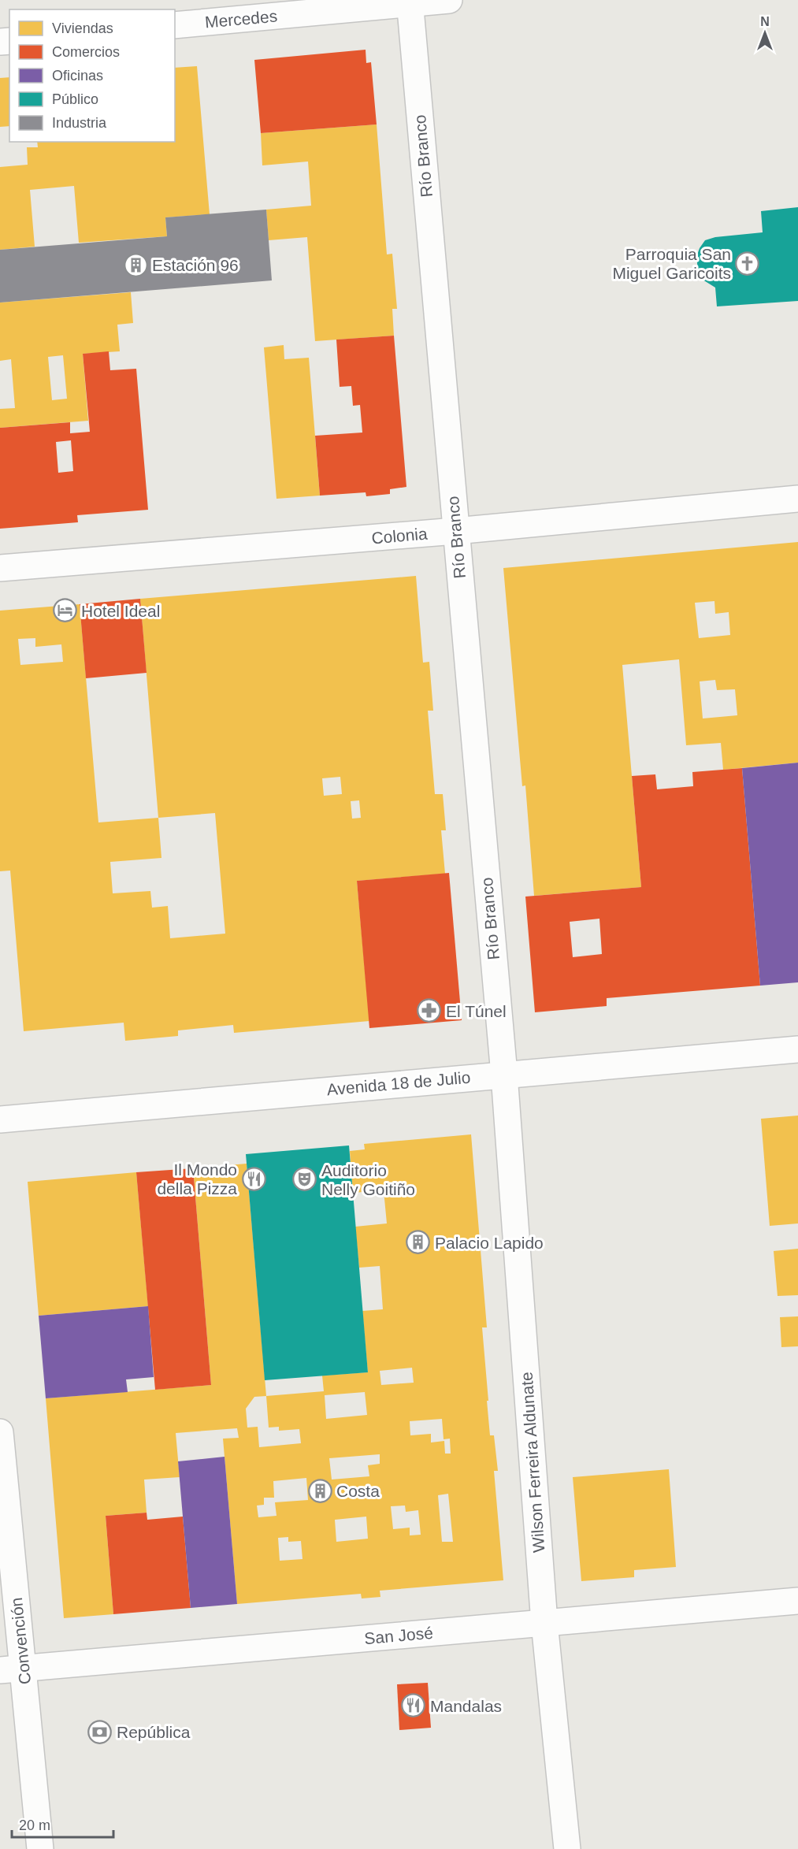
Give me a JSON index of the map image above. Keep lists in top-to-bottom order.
{
  "streets": {
    "street": [
      "Mercedes",
      "Río Branco",
      "Colonia",
      "Avenida 18 de Julio",
      "Wilson Ferreira Aldunate",
      "San José",
      "Convención"
    ]
  },
  "crossings": [
    ["Mercedes", "Río Branco"],
    ["Río Branco", "Colonia"],
    ["Río Branco", "Avenida 18 de Julio"],
    ["Río Branco", "Wilson Ferreira Aldunate"],
    ["Avenida 18 de Julio", "Wilson Ferreira Aldunate"],
    ["Wilson Ferreira Aldunate", "San José"],
    ["San José", "Convención"]
  ],
  "places": {
    "church": ["Parroquia San Miguel Garicoits"],
    "building": ["Estación 96", "Palacio Lapido", "Costa"],
    "hotel": ["Hotel Ideal"],
    "pharmacy": ["El Túnel"],
    "restaurant": ["Il Mondo della Pizza", "Mandalas"],
    "theatre": ["Auditorio Nelly Goitiño"],
    "bank": ["República"]
  },
  "legend": [
    "Viviendas",
    "Comercios",
    "Oficinas",
    "Público",
    "Industria"
  ],
  "scale_bar": "20 m",
  "north": "top"
}
